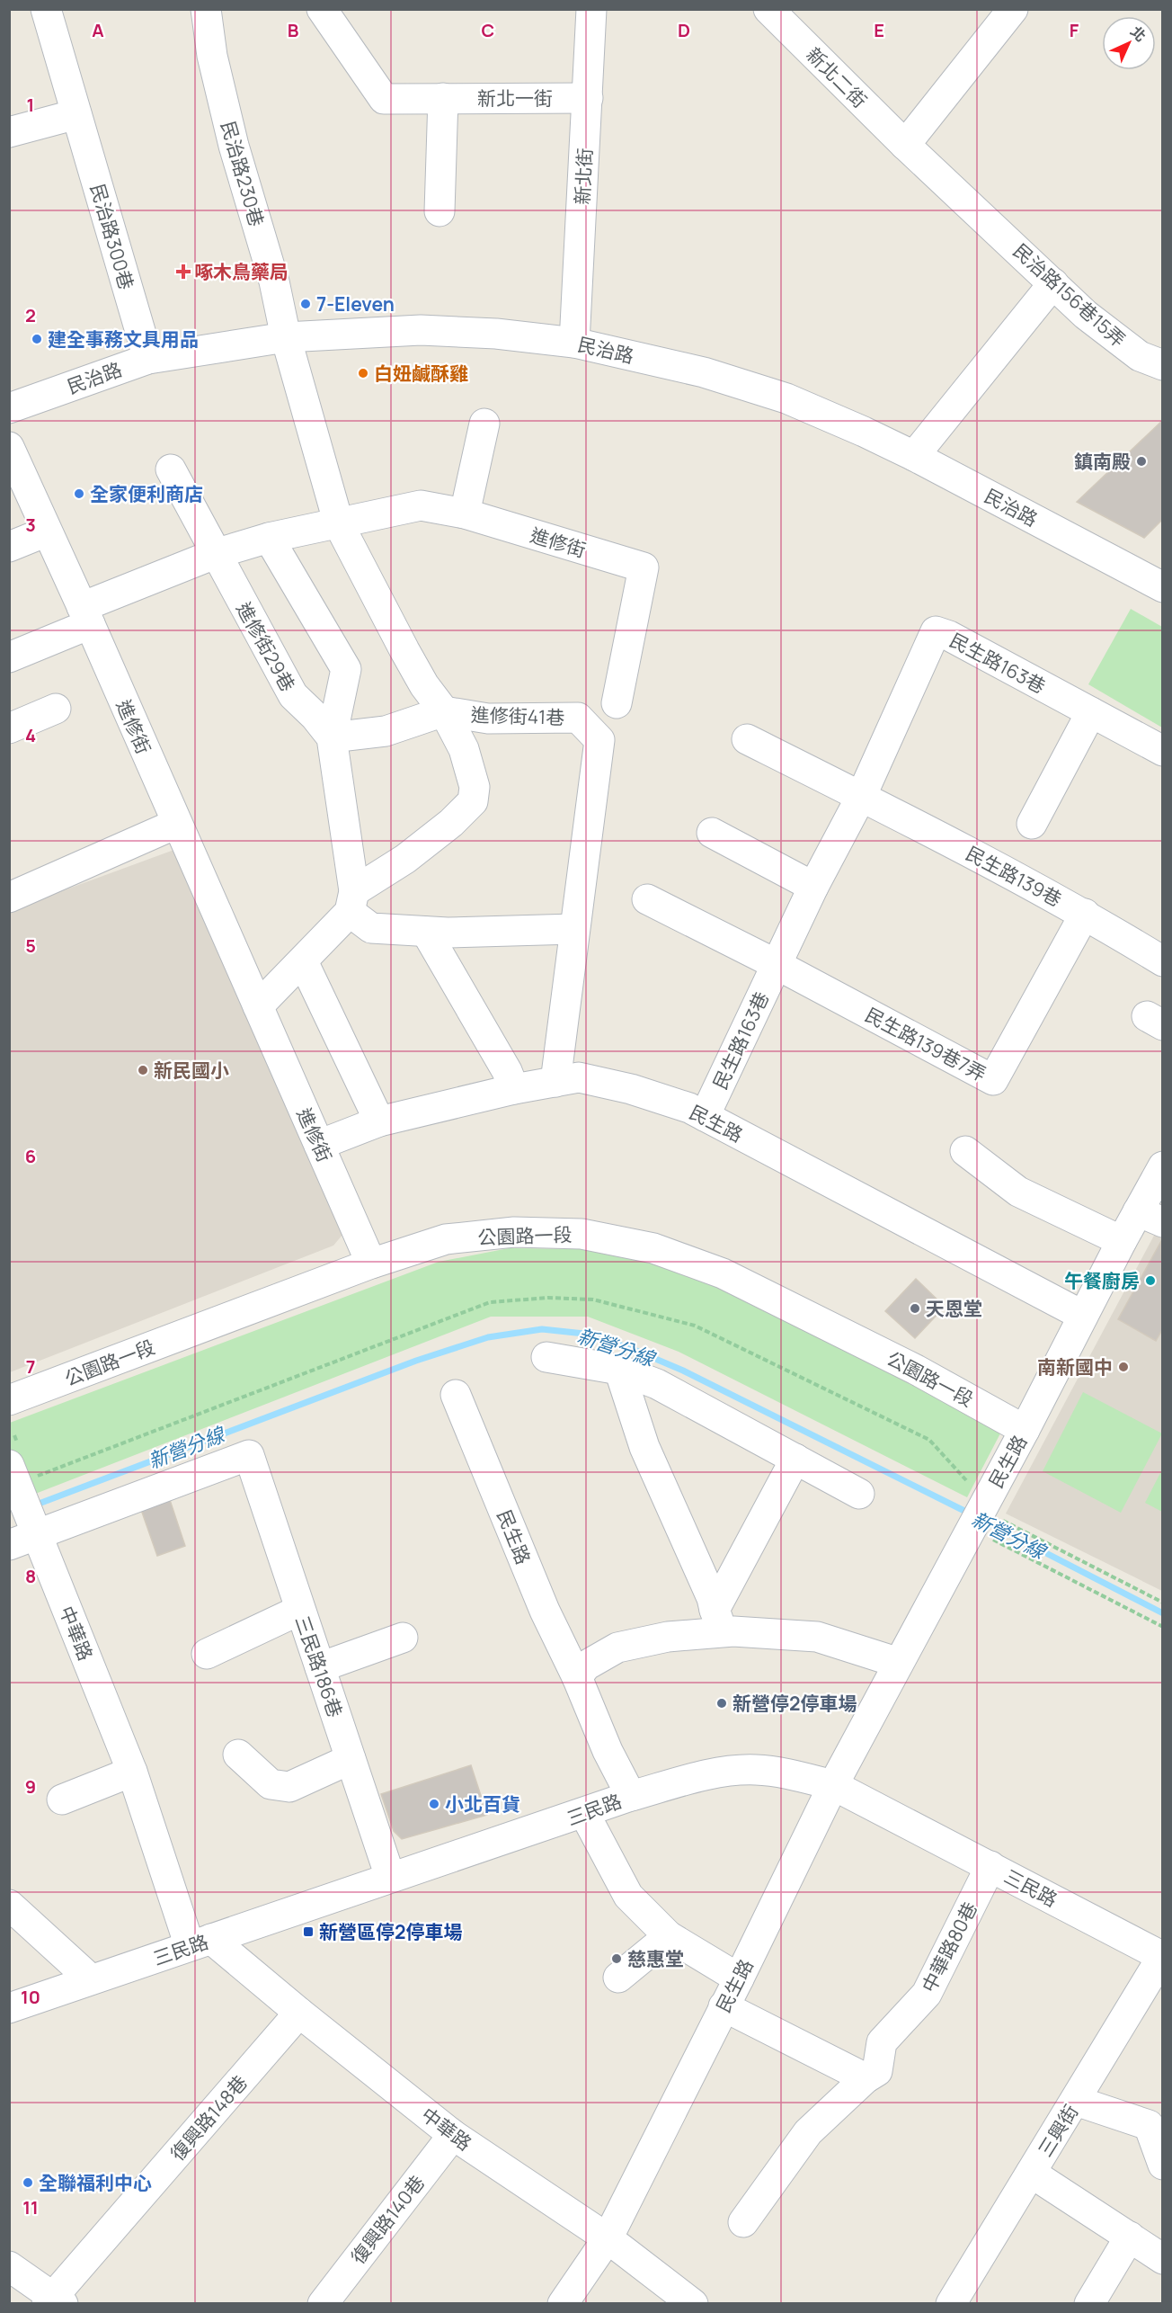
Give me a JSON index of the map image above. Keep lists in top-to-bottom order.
{
  "streets": {
    "street": [
      "新北二街",
      "新北一街",
      "民治路230巷",
      "新北街",
      "民治路300巷",
      "民治路156巷15弄",
      "民治路",
      "進修街",
      "進修街29巷",
      "民生路163巷",
      "進修街41巷",
      "民生路139巷",
      "民生路139巷7弄",
      "民生路",
      "公園路一段",
      "中華路",
      "三民路186巷",
      "三民路",
      "中華路80巷",
      "復興路148巷",
      "三興街",
      "復興路140巷"
    ]
  },
  "crossings": [
    ["新北二街", "民治路156巷15弄"],
    ["新北一街", "新北街"],
    ["民治路230巷", "民治路"],
    ["新北街", "民治路"],
    ["民治路300巷", "民治路"],
    ["進修街", "民生路"],
    ["進修街", "公園路一段"],
    ["進修街29巷", "進修街41巷"],
    ["民生路163巷", "民生路139巷"],
    ["民生路163巷", "民生路139巷7弄"],
    ["民生路163巷", "民生路"],
    ["民生路139巷", "民生路139巷7弄"],
    ["民生路", "公園路一段"],
    ["民生路", "中華路"],
    ["民生路", "三民路"],
    ["中華路", "三民路186巷"],
    ["中華路", "三民路"],
    ["中華路", "復興路148巷"],
    ["中華路", "復興路140巷"],
    ["三民路186巷", "三民路"],
    ["三民路", "中華路80巷"],
    ["三民路", "三興街"]
  ],
  "water": ["新營分線"],
  "places": {
    "health": ["啄木鳥藥局"],
    "other": [
      "7-Eleven",
      "建全事務文具用品",
      "白妞鹹酥雞",
      "鎮南殿",
      "全家便利商店",
      "新民國小",
      "午餐廚房",
      "天恩堂",
      "南新國中",
      "新營停2停車場",
      "小北百貨",
      "慈惠堂",
      "全聯福利中心"
    ],
    "transit": ["新營區停2停車場"]
  },
  "north": "top right",
  "grid": {
    "columns": [
      "A",
      "B",
      "C",
      "D",
      "E",
      "F"
    ],
    "rows": [
      "1",
      "2",
      "3",
      "4",
      "5",
      "6",
      "7",
      "8",
      "9",
      "10",
      "11"
    ]
  }
}
